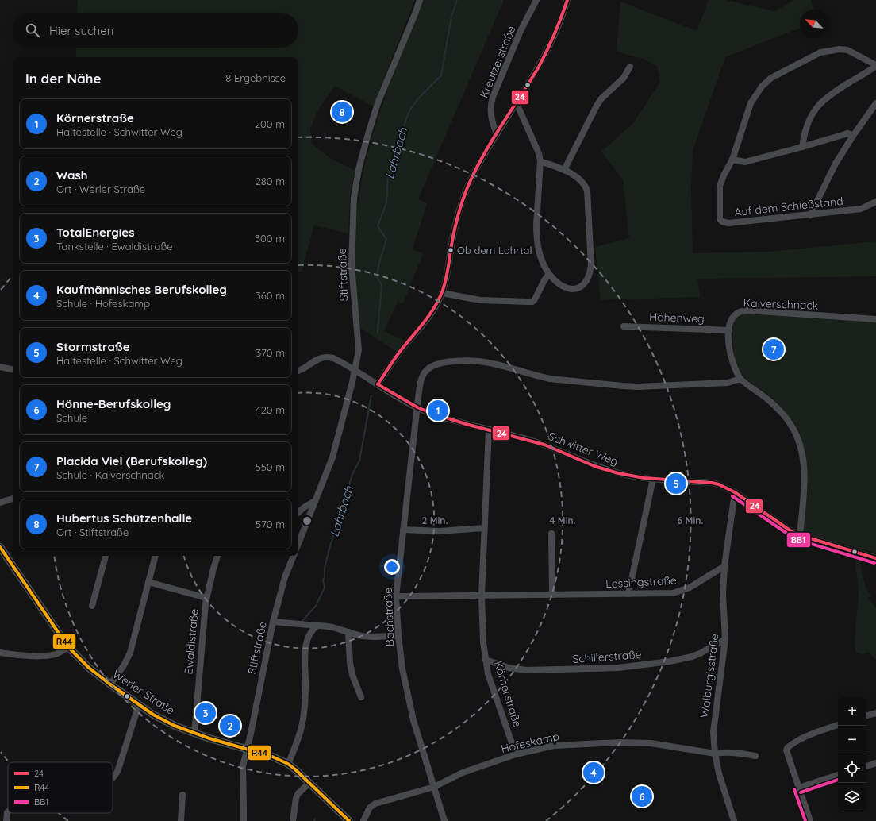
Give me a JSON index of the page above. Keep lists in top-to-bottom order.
{
  "streets": {
    "main road": ["Werler Straße"],
    "street": [
      "Kreutzerstraße",
      "Auf dem Schießstand",
      "Stiftstraße",
      "Kalverschnack",
      "Höhenweg",
      "Schwitter Weg",
      "Lessingstraße",
      "Bachstraße",
      "Ewaldistraße",
      "Schillerstraße",
      "Walburgisstraße",
      "Körnerstraße",
      "Hofeskamp"
    ]
  },
  "crossings": [
    ["Stiftstraße", "Schwitter Weg"],
    ["Stiftstraße", "Werler Straße"],
    ["Kalverschnack", "Höhenweg"],
    ["Kalverschnack", "Bachstraße"],
    ["Schwitter Weg", "Bachstraße"],
    ["Schwitter Weg", "Walburgisstraße"],
    ["Schwitter Weg", "Körnerstraße"],
    ["Lessingstraße", "Bachstraße"],
    ["Lessingstraße", "Walburgisstraße"],
    ["Lessingstraße", "Körnerstraße"],
    ["Bachstraße", "Hofeskamp"],
    ["Ewaldistraße", "Werler Straße"],
    ["Schillerstraße", "Walburgisstraße"],
    ["Schillerstraße", "Körnerstraße"],
    ["Walburgisstraße", "Hofeskamp"],
    ["Körnerstraße", "Hofeskamp"]
  ],
  "water": ["Lahrbach"],
  "places": ["Ob dem Lahrtal"],
  "lines": ["transit line 24", "transit line BB1", "transit line R44"],
  "legend": ["24", "R44", "BB1"],
  "north": "top left",
  "page": {
    "search": "Hier suchen",
    "heading": ["In der Nähe", "8 Ergebnisse"],
    "list": [
      {
        "mark": "1",
        "name": "Körnerstraße",
        "note": "Haltestelle · Schwitter Weg",
        "value": "200 m"
      },
      {
        "mark": "2",
        "name": "Wash",
        "note": "Ort · Werler Straße",
        "value": "280 m"
      },
      {
        "mark": "3",
        "name": "TotalEnergies",
        "note": "Tankstelle · Ewaldistraße",
        "value": "300 m"
      },
      {
        "mark": "4",
        "name": "Kaufmännisches Berufskolleg",
        "note": "Schule · Hofeskamp",
        "value": "360 m"
      },
      {
        "mark": "5",
        "name": "Stormstraße",
        "note": "Haltestelle · Schwitter Weg",
        "value": "370 m"
      },
      {
        "mark": "6",
        "name": "Hönne-Berufskolleg",
        "note": "Schule",
        "value": "420 m"
      },
      {
        "mark": "7",
        "name": "Placida Viel (Berufskolleg)",
        "note": "Schule · Kalverschnack",
        "value": "550 m"
      },
      {
        "mark": "8",
        "name": "Hubertus Schützenhalle",
        "note": "Ort · Stiftstraße",
        "value": "570 m"
      }
    ],
    "pins": [
      "8",
      "7",
      "1",
      "5",
      "3",
      "2",
      "4",
      "6"
    ],
    "map_buttons": ["+", "−"]
  },
  "rings": ["2 Min.", "4 Min.", "6 Min."]
}
